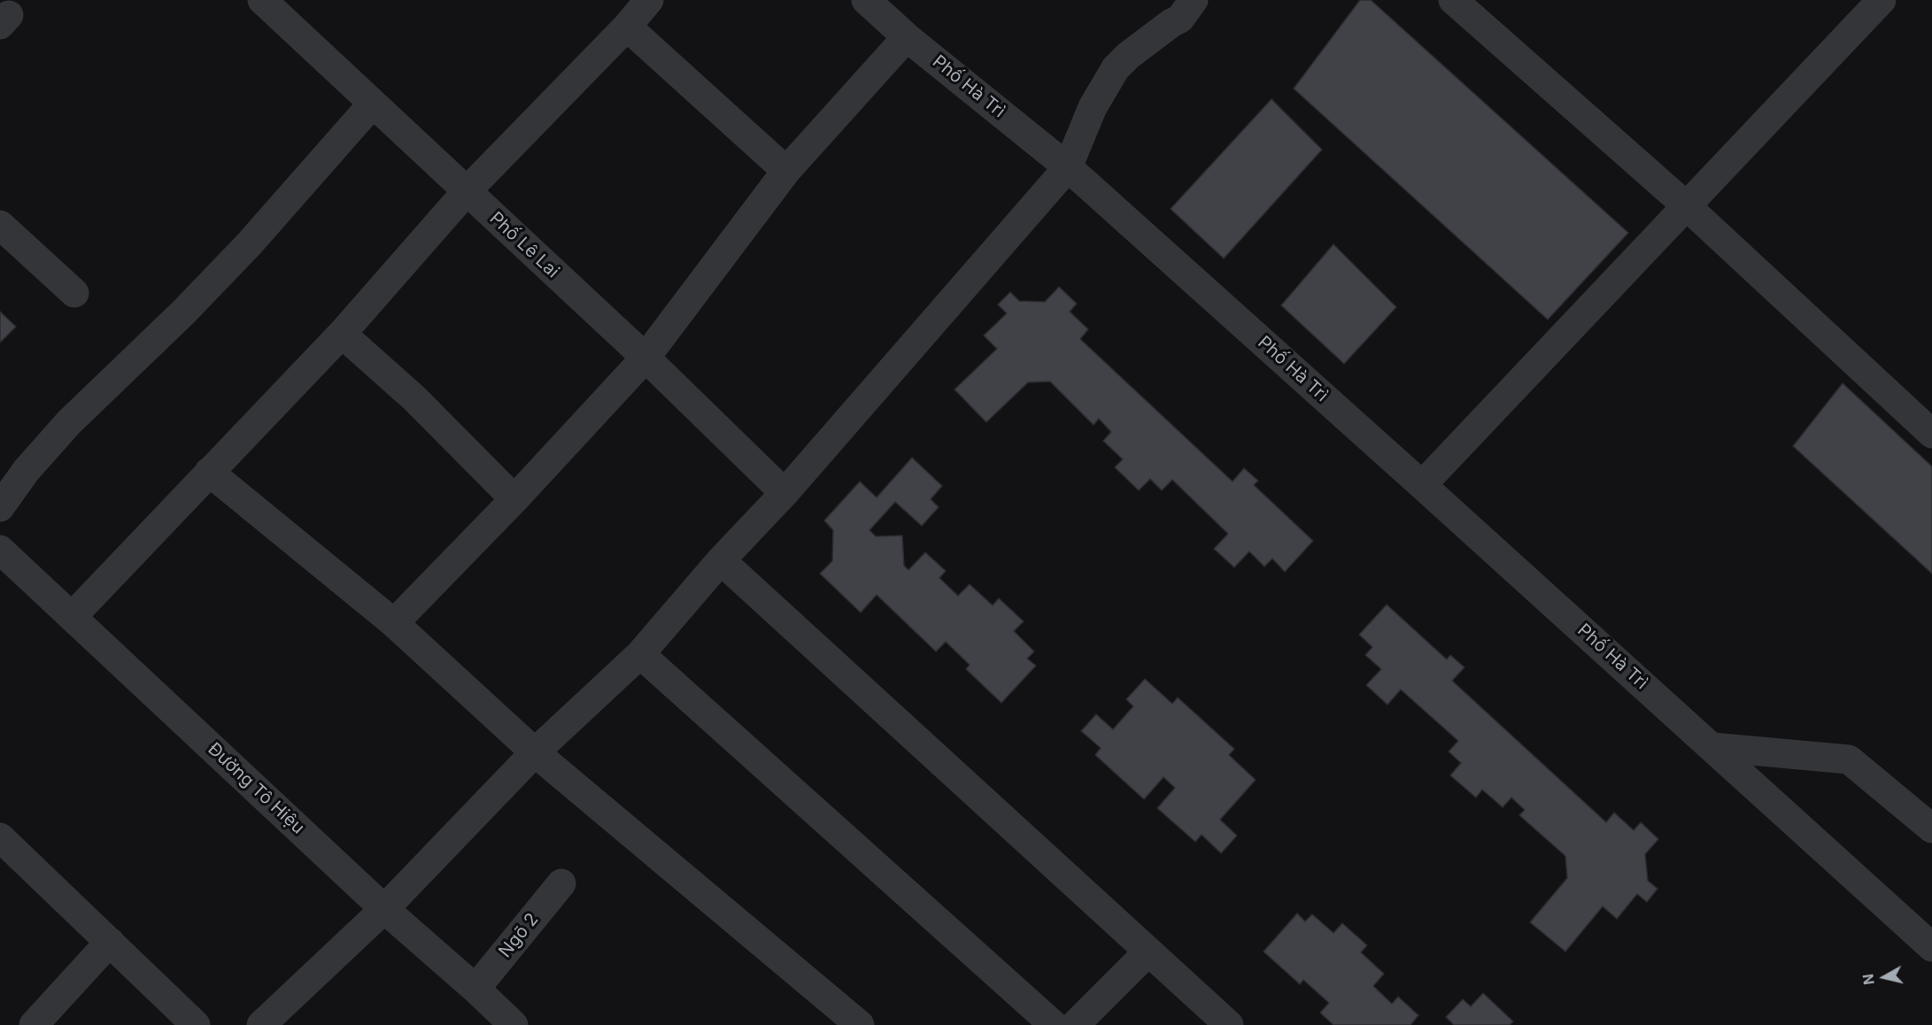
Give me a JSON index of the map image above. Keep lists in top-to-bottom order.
{
  "streets": {
    "street": [
      "Phố Hà Trì",
      "Phố Lê Lai",
      "Đường Tô Hiệu",
      "Ngõ 2"
    ]
  },
  "crossings": [
    ["Đường Tô Hiệu", "Ngõ 2"]
  ],
  "north": "left"
}
